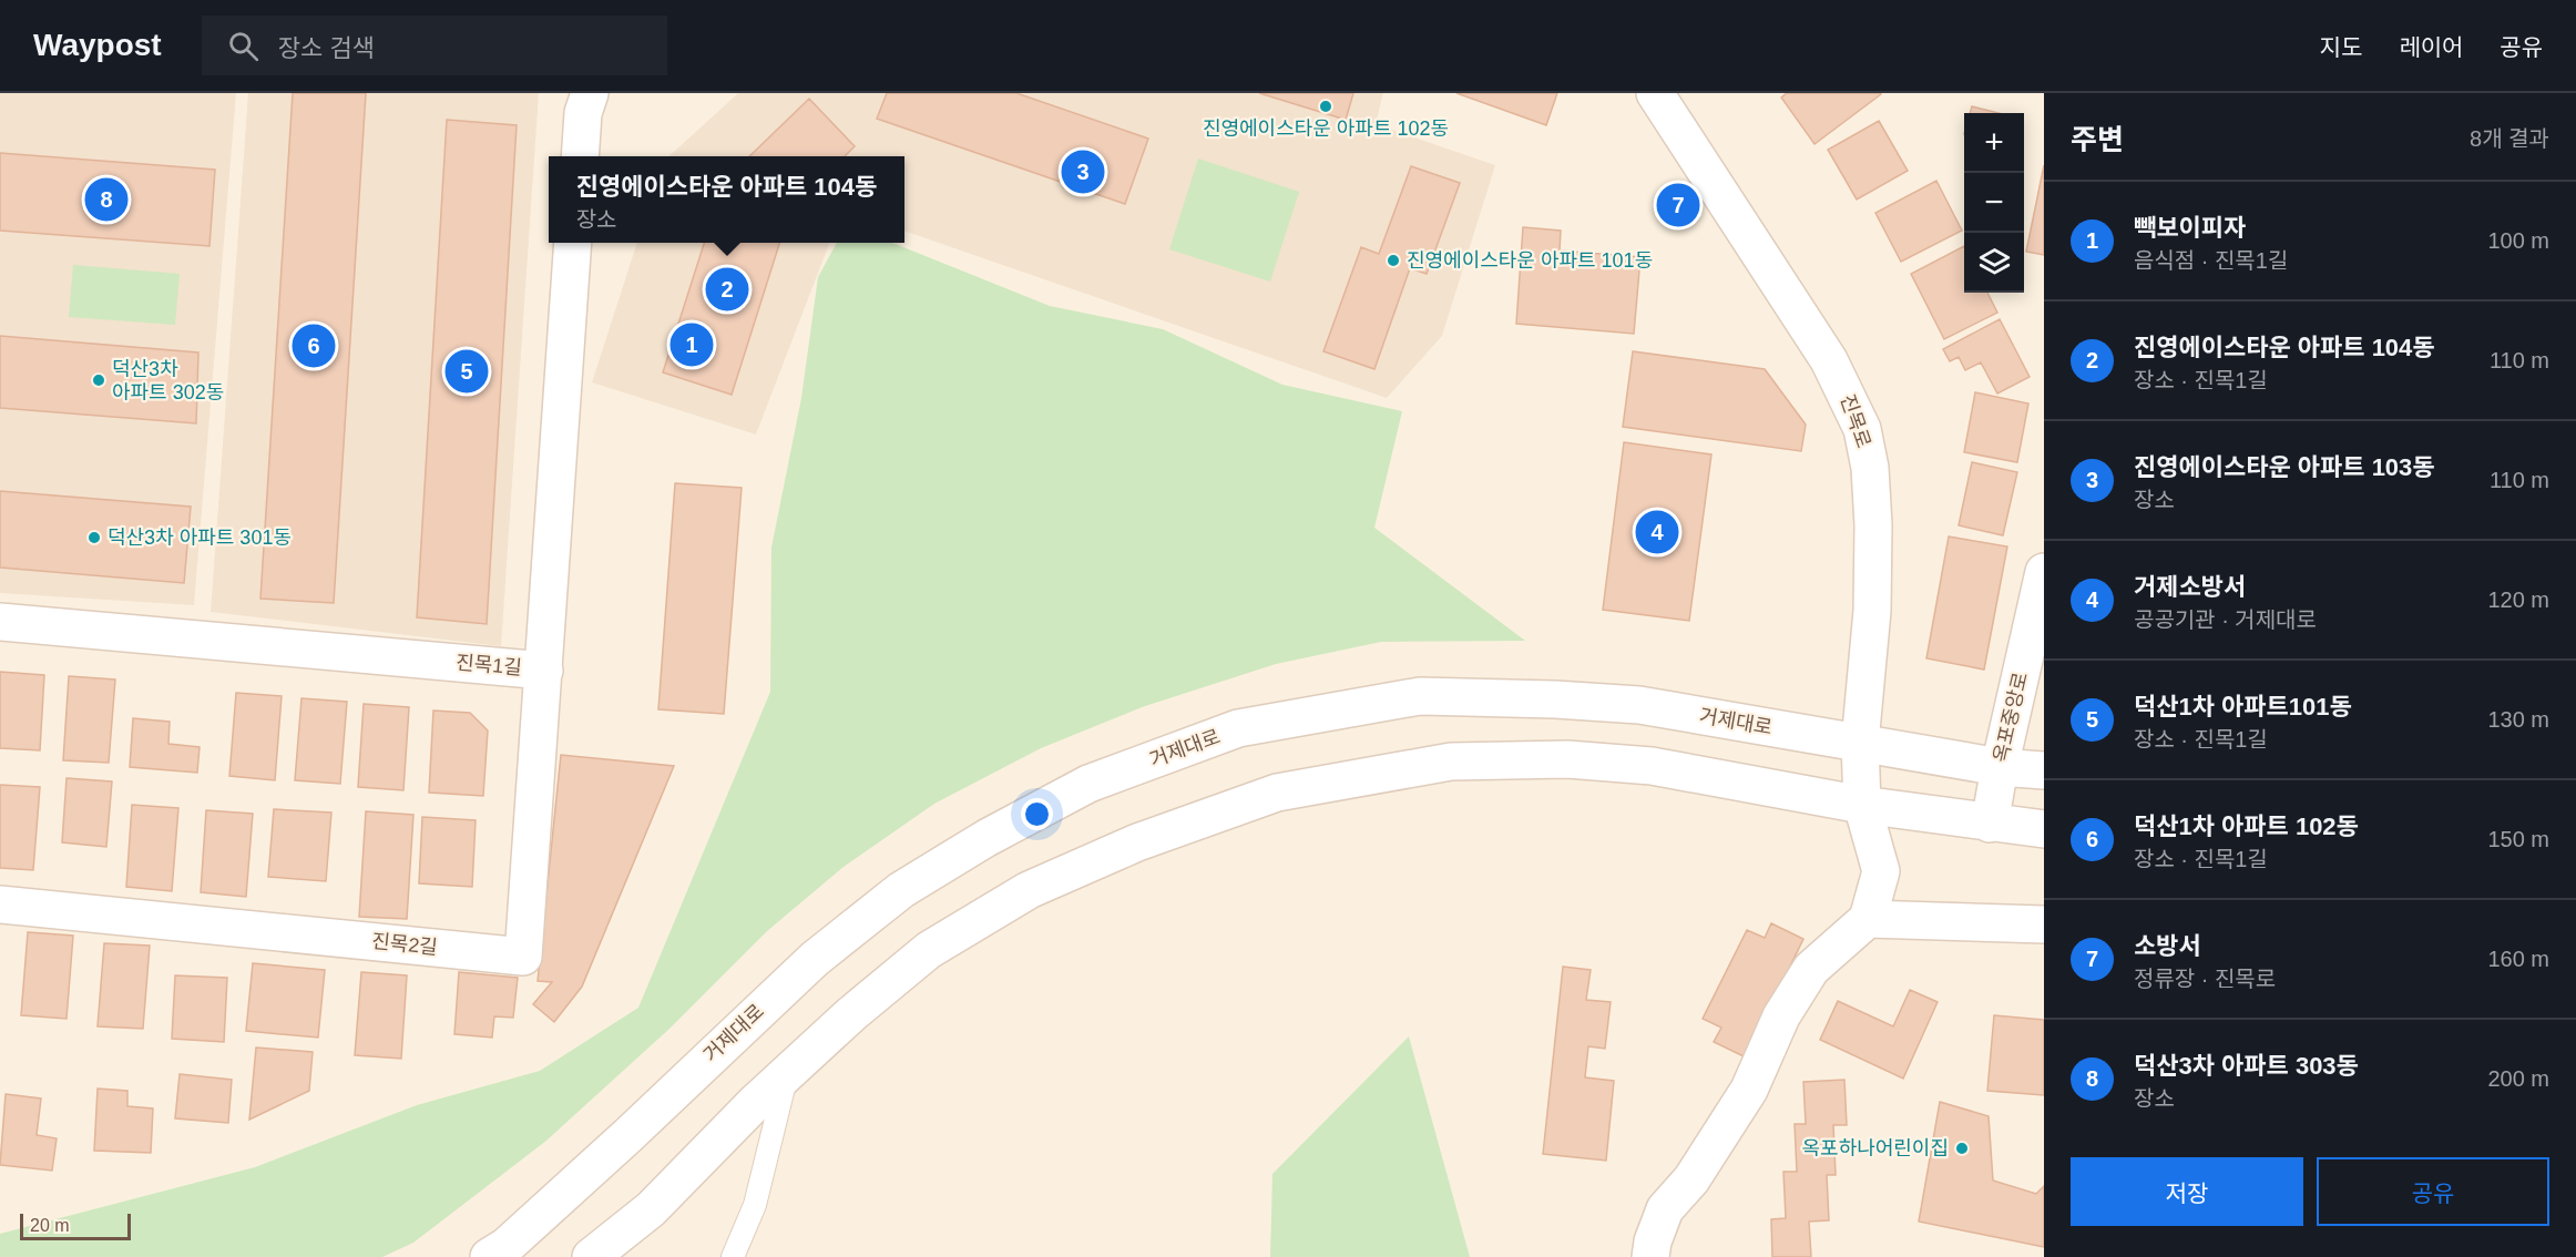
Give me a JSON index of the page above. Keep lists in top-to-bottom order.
{
  "streets": {
    "street": [
      "진목로",
      "진목1길",
      "옥포중앙로",
      "거제대로",
      "진목2길"
    ]
  },
  "crossings": [
    ["진목로", "거제대로"],
    ["진목1길", "진목2길"],
    ["옥포중앙로", "거제대로"]
  ],
  "places": [
    "진영에이스타운 아파트 102동",
    "진영에이스타운 아파트 101동",
    "덕산3차 아파트 302동",
    "덕산3차 아파트 301동",
    "옥포하나어린이집"
  ],
  "scale_bar": "20 m",
  "page": {
    "header": "Waypost",
    "search": "장소 검색",
    "nav": ["지도", "레이어", "공유"],
    "heading": ["주변", "8개 결과"],
    "map_buttons": ["+", "−"],
    "pins": [
      "3",
      "8",
      "7",
      "2",
      "1",
      "6",
      "5",
      "4"
    ],
    "popup": ["진영에이스타운 아파트 104동", "장소"],
    "list": [
      {
        "mark": "1",
        "name": "빽보이피자",
        "note": "음식점 · 진목1길",
        "value": "100 m"
      },
      {
        "mark": "2",
        "name": "진영에이스타운 아파트 104동",
        "note": "장소 · 진목1길",
        "value": "110 m"
      },
      {
        "mark": "3",
        "name": "진영에이스타운 아파트 103동",
        "note": "장소",
        "value": "110 m"
      },
      {
        "mark": "4",
        "name": "거제소방서",
        "note": "공공기관 · 거제대로",
        "value": "120 m"
      },
      {
        "mark": "5",
        "name": "덕산1차 아파트101동",
        "note": "장소 · 진목1길",
        "value": "130 m"
      },
      {
        "mark": "6",
        "name": "덕산1차 아파트 102동",
        "note": "장소 · 진목1길",
        "value": "150 m"
      },
      {
        "mark": "7",
        "name": "소방서",
        "note": "정류장 · 진목로",
        "value": "160 m"
      },
      {
        "mark": "8",
        "name": "덕산3차 아파트 303동",
        "note": "장소",
        "value": "200 m"
      }
    ],
    "buttons": ["저장", "공유"],
    "scale": "20 m"
  }
}
